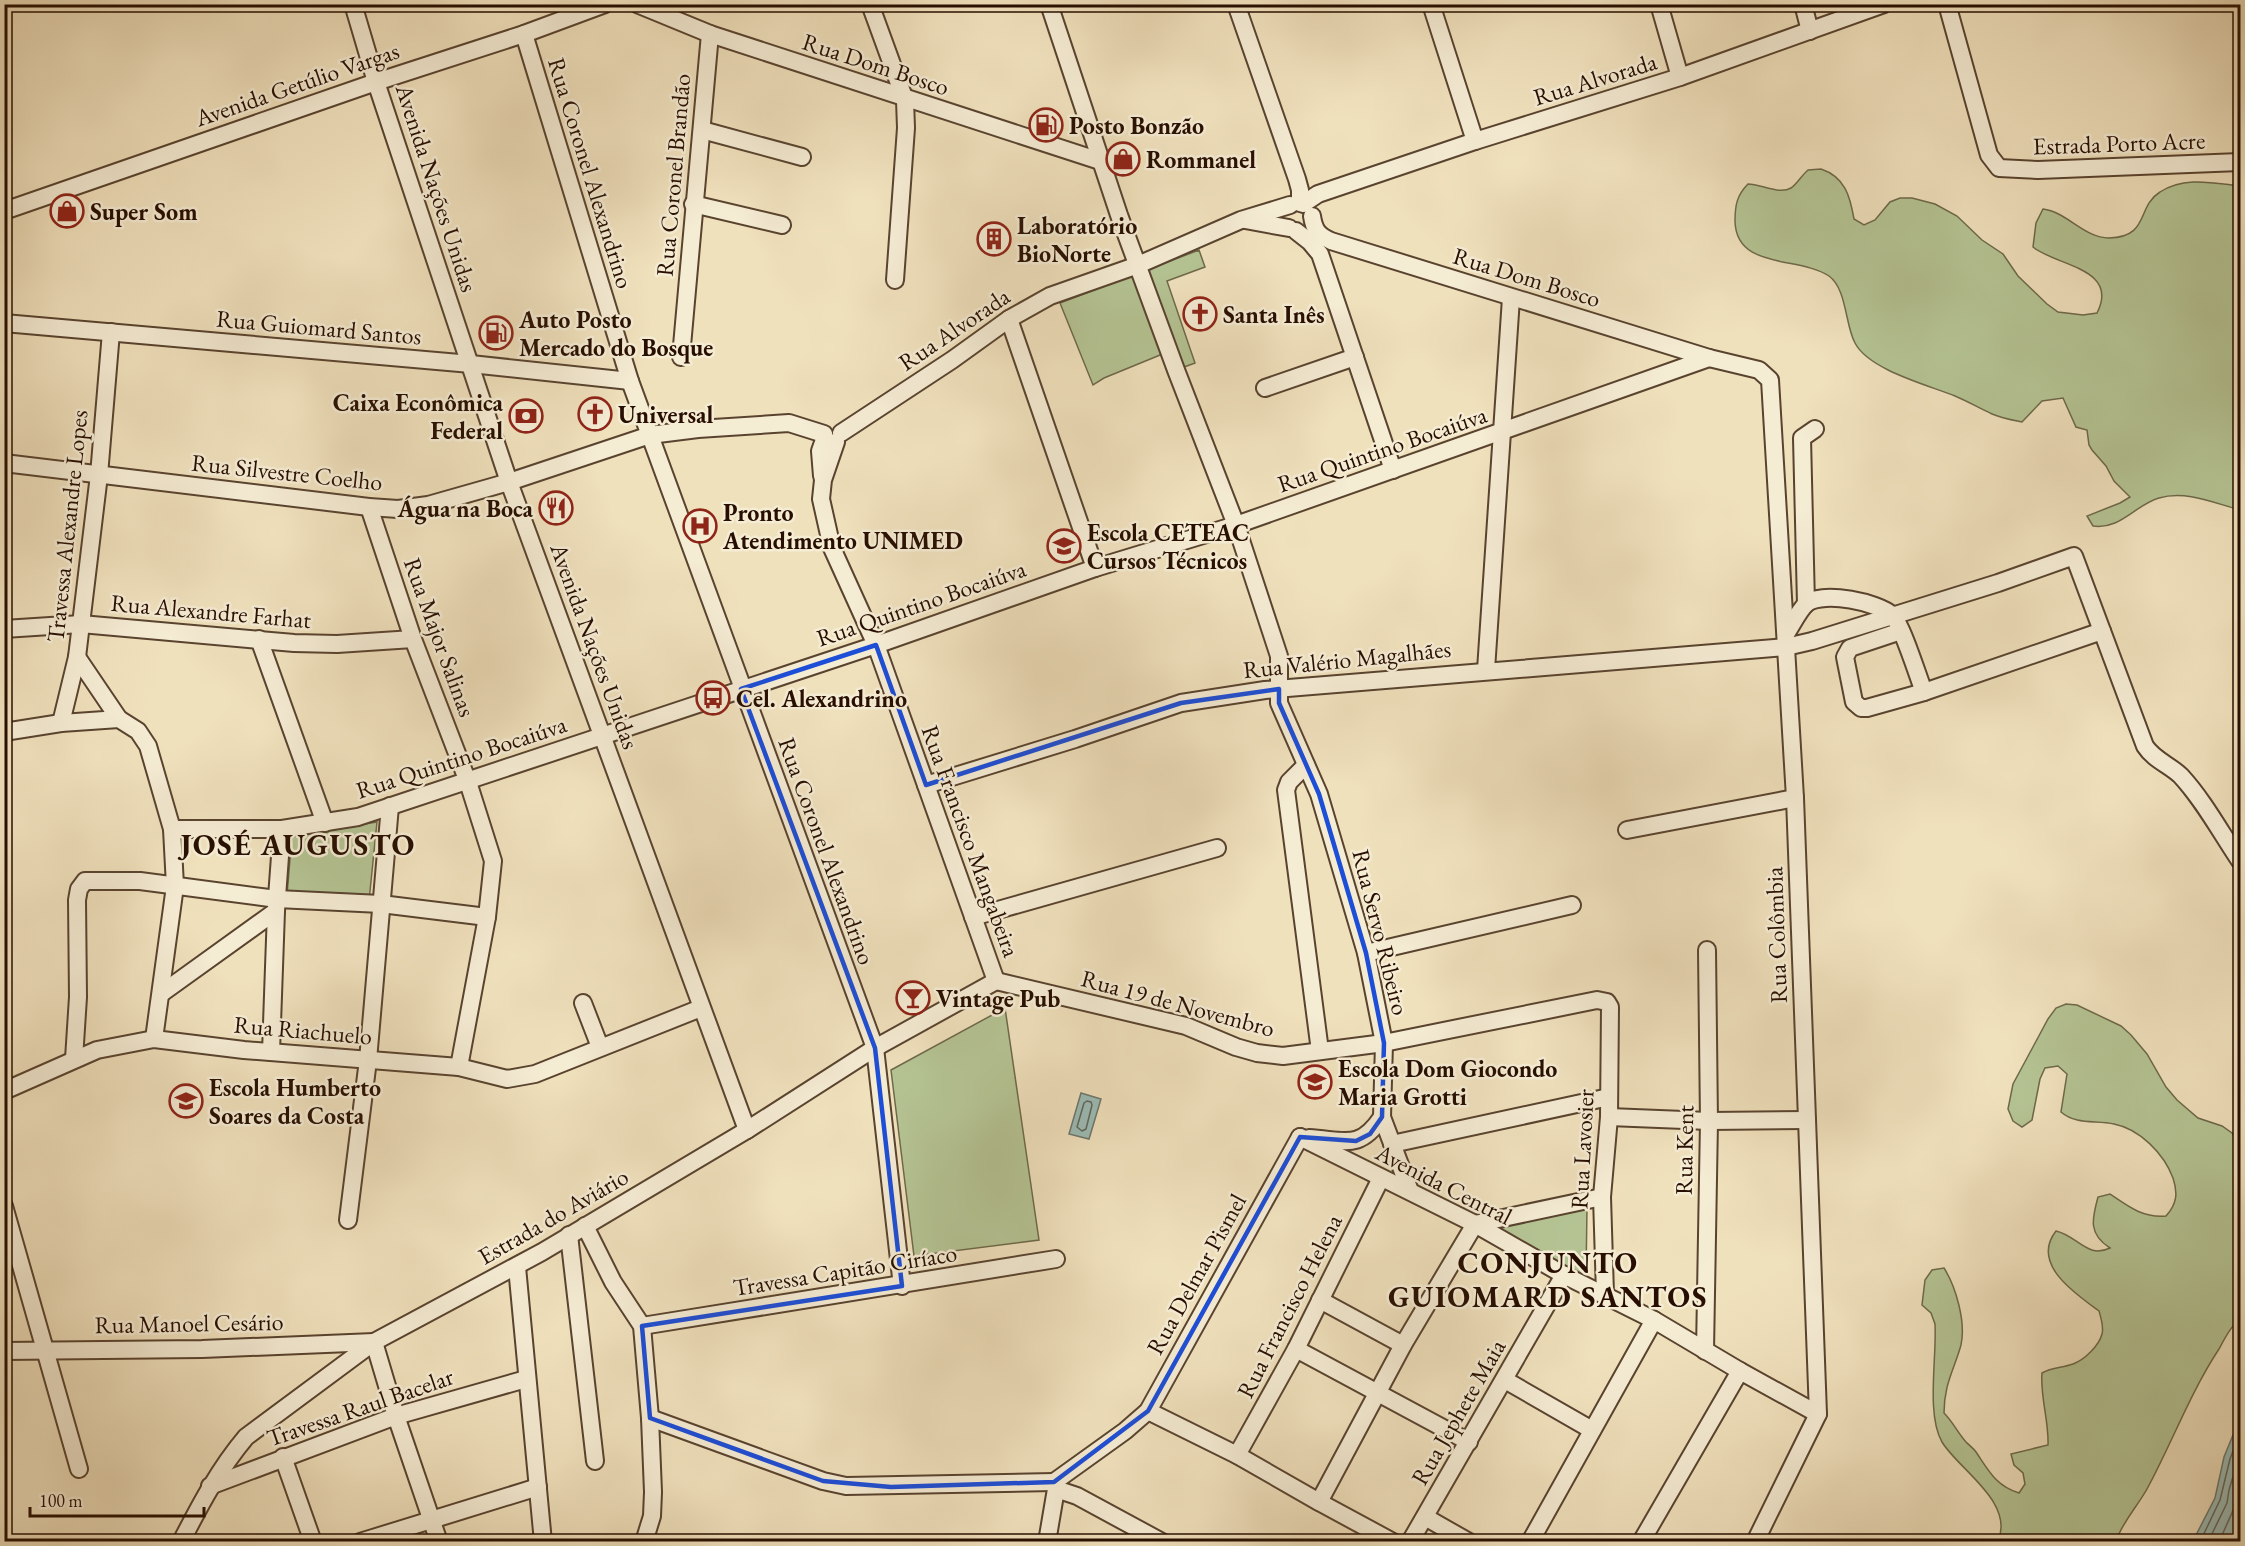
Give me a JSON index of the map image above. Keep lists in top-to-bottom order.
{
  "streets": {
    "street": [
      "Rua Dom Bosco",
      "Rua Alvorada",
      "Avenida Getúlio Vargas",
      "Estrada Porto Acre",
      "Rua Coronel Alexandrino",
      "Rua Coronel Brandão",
      "Avenida Nações Unidas",
      "Rua Guiomard Santos",
      "Rua Quintino Bocaiúva",
      "Rua Silvestre Coelho",
      "Travessa Alexandre Lopes",
      "Rua Alexandre Farhat",
      "Rua Major Salinas",
      "Rua Valério Magalhães",
      "Rua Francisco Mangabeira",
      "Rua Servo Ribeiro",
      "Rua Colômbia",
      "Rua 19 de Novembro",
      "Rua Riachuelo",
      "Rua Lavosier",
      "Rua Kent",
      "Avenida Central",
      "Estrada do Aviário",
      "Travessa Capitão Ciríaco",
      "Rua Delmar Pismel",
      "Rua Francisco Helena",
      "Rua Manoel Cesário",
      "Travessa Raul Bacelar",
      "Rua Jephete Maia"
    ]
  },
  "crossings": [
    ["Rua Dom Bosco", "Rua Coronel Brandão"],
    ["Rua Dom Bosco", "Rua Quintino Bocaiúva"],
    ["Rua Dom Bosco", "Rua Servo Ribeiro"],
    ["Rua Dom Bosco", "Rua Colômbia"],
    ["Rua Alvorada", "Rua Silvestre Coelho"],
    ["Rua Alvorada", "Rua Francisco Mangabeira"],
    ["Rua Alvorada", "Rua Servo Ribeiro"],
    ["Avenida Getúlio Vargas", "Rua Coronel Alexandrino"],
    ["Avenida Getúlio Vargas", "Avenida Nações Unidas"],
    ["Rua Coronel Alexandrino", "Rua Guiomard Santos"],
    ["Rua Coronel Alexandrino", "Rua Quintino Bocaiúva"],
    ["Rua Coronel Alexandrino", "Rua Silvestre Coelho"],
    ["Rua Coronel Alexandrino", "Estrada do Aviário"],
    ["Rua Coronel Alexandrino", "Travessa Capitão Ciríaco"],
    ["Avenida Nações Unidas", "Rua Guiomard Santos"],
    ["Avenida Nações Unidas", "Rua Quintino Bocaiúva"],
    ["Avenida Nações Unidas", "Rua Silvestre Coelho"],
    ["Avenida Nações Unidas", "Rua Riachuelo"],
    ["Avenida Nações Unidas", "Estrada do Aviário"],
    ["Rua Guiomard Santos", "Travessa Alexandre Lopes"],
    ["Rua Quintino Bocaiúva", "Rua Major Salinas"],
    ["Rua Quintino Bocaiúva", "Rua Francisco Mangabeira"],
    ["Rua Quintino Bocaiúva", "Rua Servo Ribeiro"],
    ["Rua Quintino Bocaiúva", "Rua Colômbia"],
    ["Rua Silvestre Coelho", "Travessa Alexandre Lopes"],
    ["Rua Silvestre Coelho", "Rua Major Salinas"],
    ["Rua Silvestre Coelho", "Rua Francisco Mangabeira"],
    ["Travessa Alexandre Lopes", "Rua Alexandre Farhat"],
    ["Rua Alexandre Farhat", "Rua Major Salinas"],
    ["Rua Major Salinas", "Rua Riachuelo"],
    ["Rua Valério Magalhães", "Rua Francisco Mangabeira"],
    ["Rua Valério Magalhães", "Rua Servo Ribeiro"],
    ["Rua Valério Magalhães", "Rua Colômbia"],
    ["Rua Francisco Mangabeira", "Rua 19 de Novembro"],
    ["Rua Francisco Mangabeira", "Estrada do Aviário"],
    ["Rua Servo Ribeiro", "Rua 19 de Novembro"],
    ["Rua Servo Ribeiro", "Avenida Central"],
    ["Rua Colômbia", "Avenida Central"],
    ["Rua 19 de Novembro", "Rua Lavosier"],
    ["Rua 19 de Novembro", "Estrada do Aviário"],
    ["Rua Lavosier", "Avenida Central"],
    ["Rua Kent", "Avenida Central"],
    ["Avenida Central", "Rua Delmar Pismel"],
    ["Avenida Central", "Rua Francisco Helena"],
    ["Avenida Central", "Rua Jephete Maia"],
    ["Estrada do Aviário", "Rua Manoel Cesário"],
    ["Estrada do Aviário", "Travessa Raul Bacelar"]
  ],
  "districts": ["JOSÉ AUGUSTO", "CONJUNTO GUIOMARD SANTOS"],
  "places": {
    "fuel station": ["Posto Bonzão", "Auto Posto Mercado do Bosque"],
    "shop": ["Rommanel", "Super Som"],
    "building": ["Laboratório BioNorte"],
    "church": ["Santa Inês", "Universal"],
    "bank": ["Caixa Econômica Federal"],
    "restaurant": ["Água na Boca"],
    "hospital": ["Pronto Atendimento UNIMED"],
    "school or university": ["Escola CETEAC Cursos Técnicos", "Escola Dom Giocondo Maria Grotti", "Escola Humberto Soares da Costa"],
    "bus stop": ["Cel. Alexandrino"],
    "bar": ["Vintage Pub"]
  },
  "scale_bar": "100 m"
}
